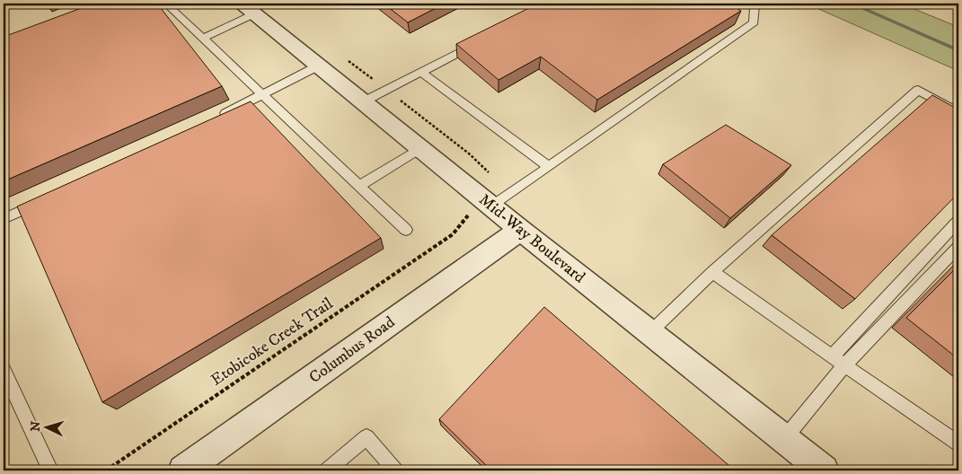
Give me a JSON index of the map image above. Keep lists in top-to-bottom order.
{
  "streets": {
    "street": ["Mid-Way Boulevard", "Columbus Road"],
    "path": ["Etobicoke Creek Trail"]
  },
  "crossings": [
    ["Mid-Way Boulevard", "Columbus Road"]
  ],
  "north": "left"
}
